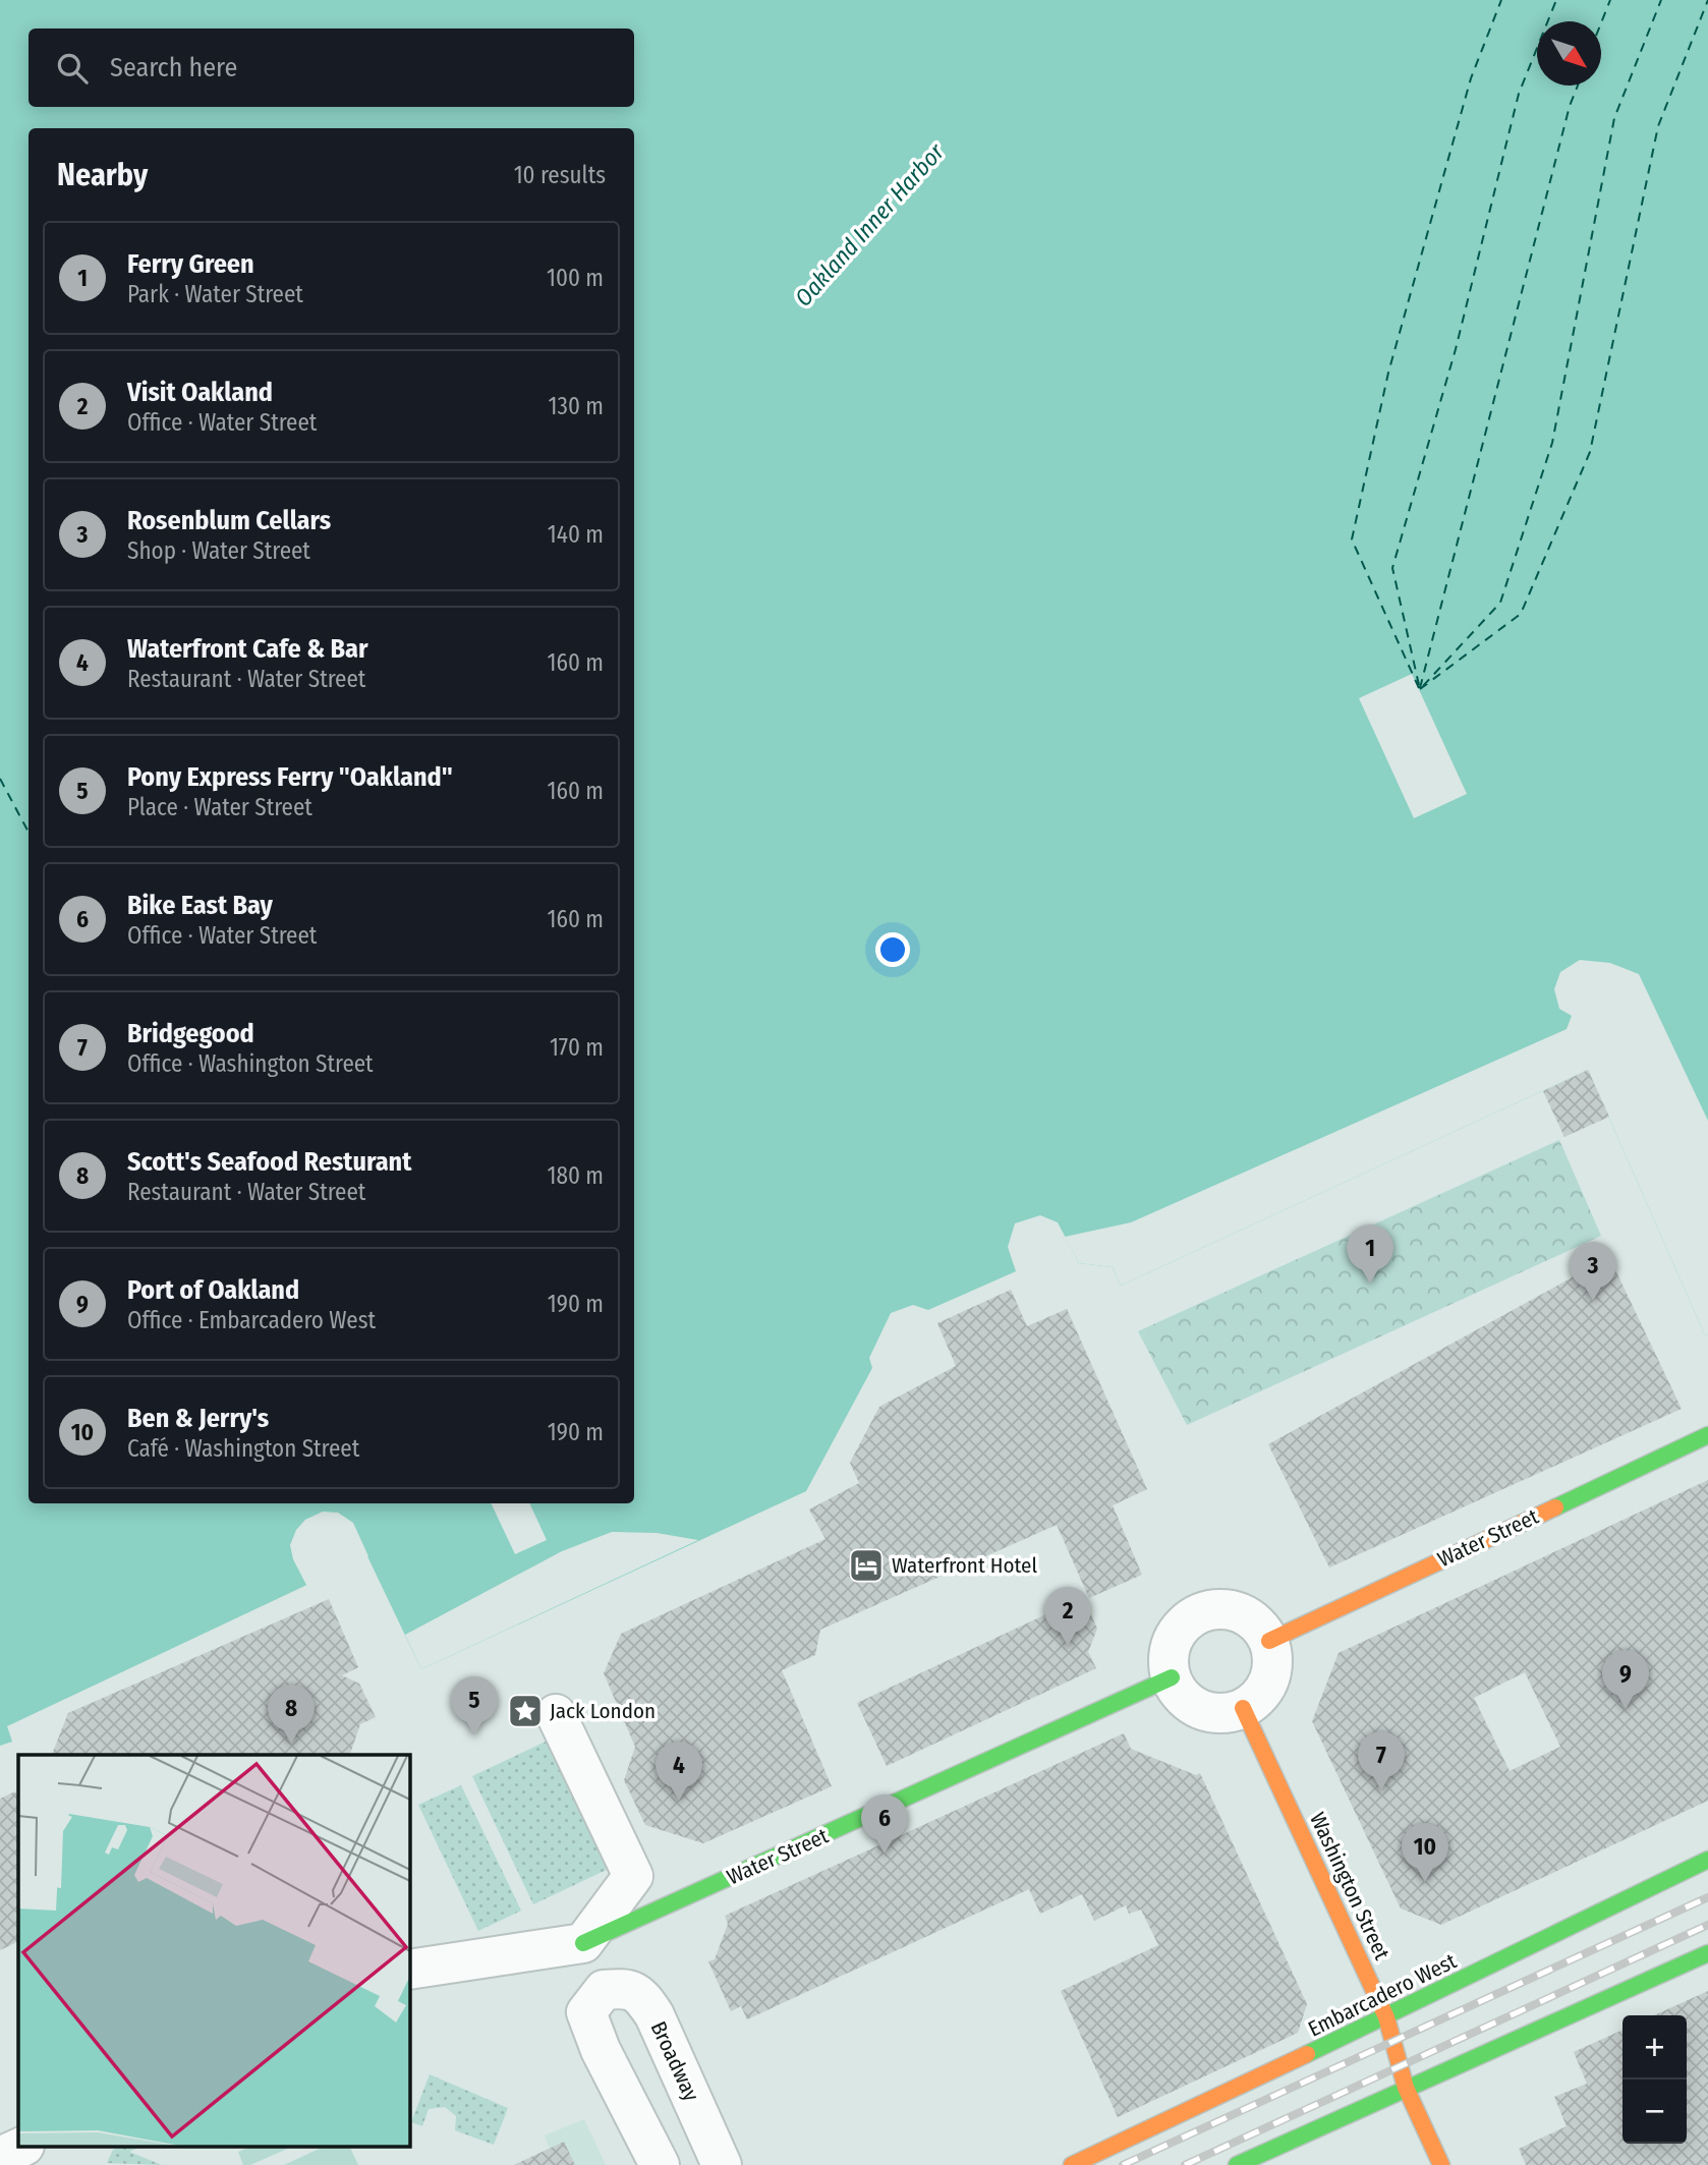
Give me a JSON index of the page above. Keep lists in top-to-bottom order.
{
  "streets": {
    "street": [
      "Water Street",
      "Washington Street",
      "Embarcadero West",
      "Broadway"
    ]
  },
  "crossings": [
    ["Water Street", "Washington Street"],
    ["Washington Street", "Embarcadero West"]
  ],
  "water": ["Oakland Inner Harbor"],
  "places": {
    "hotel": ["Waterfront Hotel"],
    "place": ["Jack London"]
  },
  "north": "bottom right",
  "page": {
    "search": "Search here",
    "heading": ["Nearby", "10 results"],
    "list": [
      {
        "mark": "1",
        "name": "Ferry Green",
        "note": "Park · Water Street",
        "value": "100 m"
      },
      {
        "mark": "2",
        "name": "Visit Oakland",
        "note": "Office · Water Street",
        "value": "130 m"
      },
      {
        "mark": "3",
        "name": "Rosenblum Cellars",
        "note": "Shop · Water Street",
        "value": "140 m"
      },
      {
        "mark": "4",
        "name": "Waterfront Cafe & Bar",
        "note": "Restaurant · Water Street",
        "value": "160 m"
      },
      {
        "mark": "5",
        "name": "Pony Express Ferry \"Oakland\"",
        "note": "Place · Water Street",
        "value": "160 m"
      },
      {
        "mark": "6",
        "name": "Bike East Bay",
        "note": "Office · Water Street",
        "value": "160 m"
      },
      {
        "mark": "7",
        "name": "Bridgegood",
        "note": "Office · Washington Street",
        "value": "170 m"
      },
      {
        "mark": "8",
        "name": "Scott's Seafood Resturant",
        "note": "Restaurant · Water Street",
        "value": "180 m"
      },
      {
        "mark": "9",
        "name": "Port of Oakland",
        "note": "Office · Embarcadero West",
        "value": "190 m"
      },
      {
        "mark": "10",
        "name": "Ben & Jerry's",
        "note": "Café · Washington Street",
        "value": "190 m"
      }
    ],
    "pins": [
      "1",
      "3",
      "2",
      "9",
      "5",
      "8",
      "7",
      "4",
      "6",
      "10"
    ],
    "map_buttons": ["+", "−"]
  }
}
